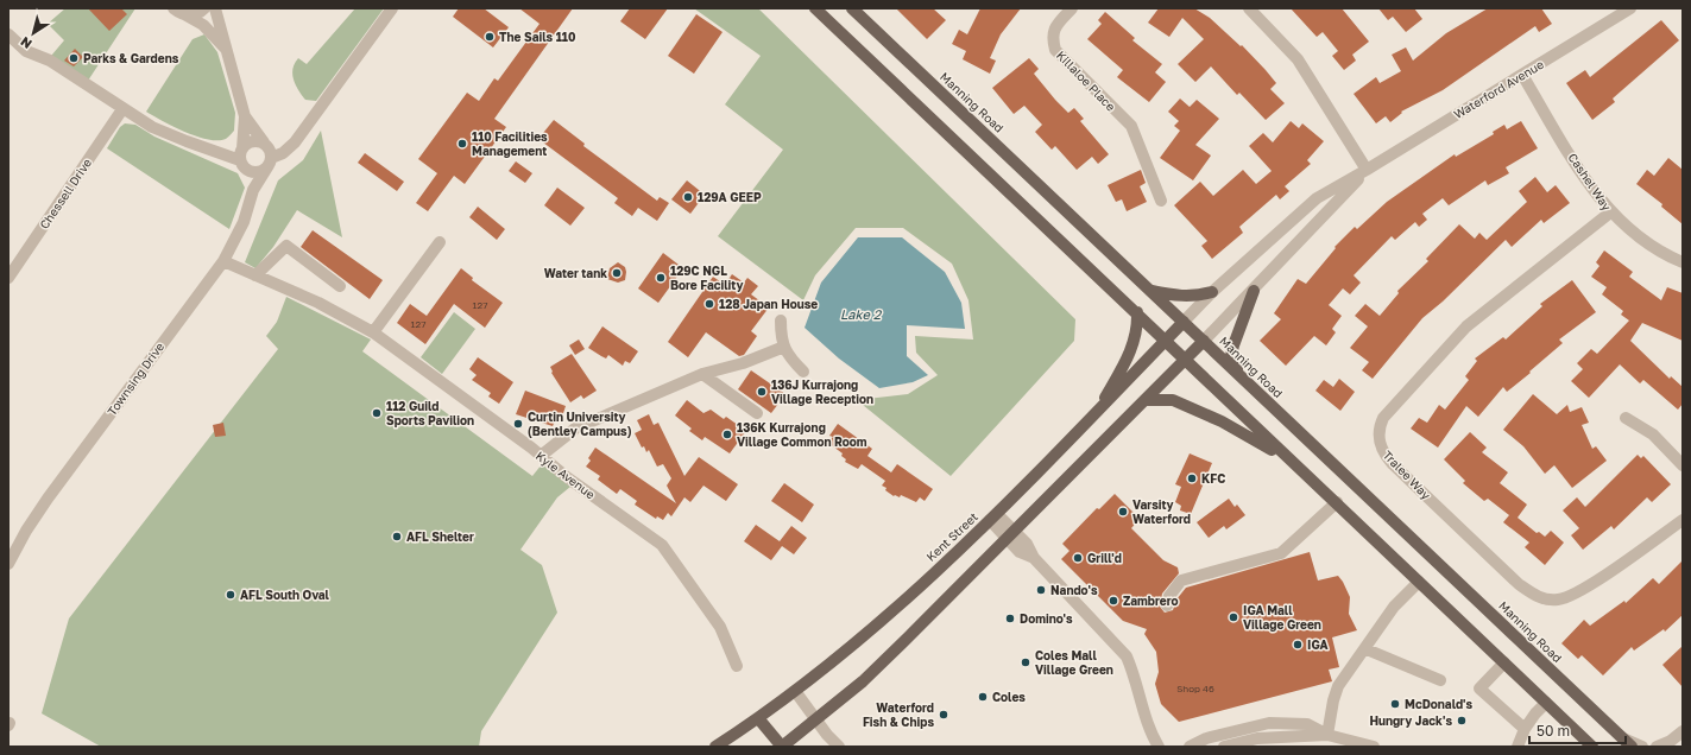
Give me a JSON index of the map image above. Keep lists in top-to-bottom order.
{
  "streets": {
    "main road": ["Manning Road", "Kent Street"],
    "street": [
      "Killaloe Place",
      "Waterford Avenue",
      "Cashel Way",
      "Chessell Drive",
      "Townsing Drive",
      "Kyle Avenue",
      "Tralee Way"
    ]
  },
  "crossings": [
    ["Waterford Avenue", "Manning Road"],
    ["Waterford Avenue", "Cashel Way"],
    ["Waterford Avenue", "Kent Street"],
    ["Manning Road", "Kent Street"],
    ["Cashel Way", "Tralee Way"],
    ["Townsing Drive", "Kyle Avenue"]
  ],
  "water": ["Lake 2"],
  "places": [
    "The Sails 110",
    "Parks & Gardens",
    "110 Facilities Management",
    "129A GEEP",
    "Water tank",
    "129C NGL Bore Facility",
    "128 Japan House",
    "136J Kurrajong Village Reception",
    "112 Guild Sports Pavilion",
    "Curtin University (Bentley Campus)",
    "136K Kurrajong Village Common Room",
    "KFC",
    "Varsity Waterford",
    "AFL Shelter",
    "Grill'd",
    "Nando's",
    "AFL South Oval",
    "Zambrero",
    "IGA Mall Village Green",
    "Domino's",
    "IGA",
    "Coles Mall Village Green",
    "Coles",
    "McDonald's",
    "Waterford Fish & Chips",
    "Hungry Jack's"
  ],
  "house_numbers": ["127", "127", "Shop 46"],
  "scale_bar": "50 m",
  "north": "bottom left"
}
